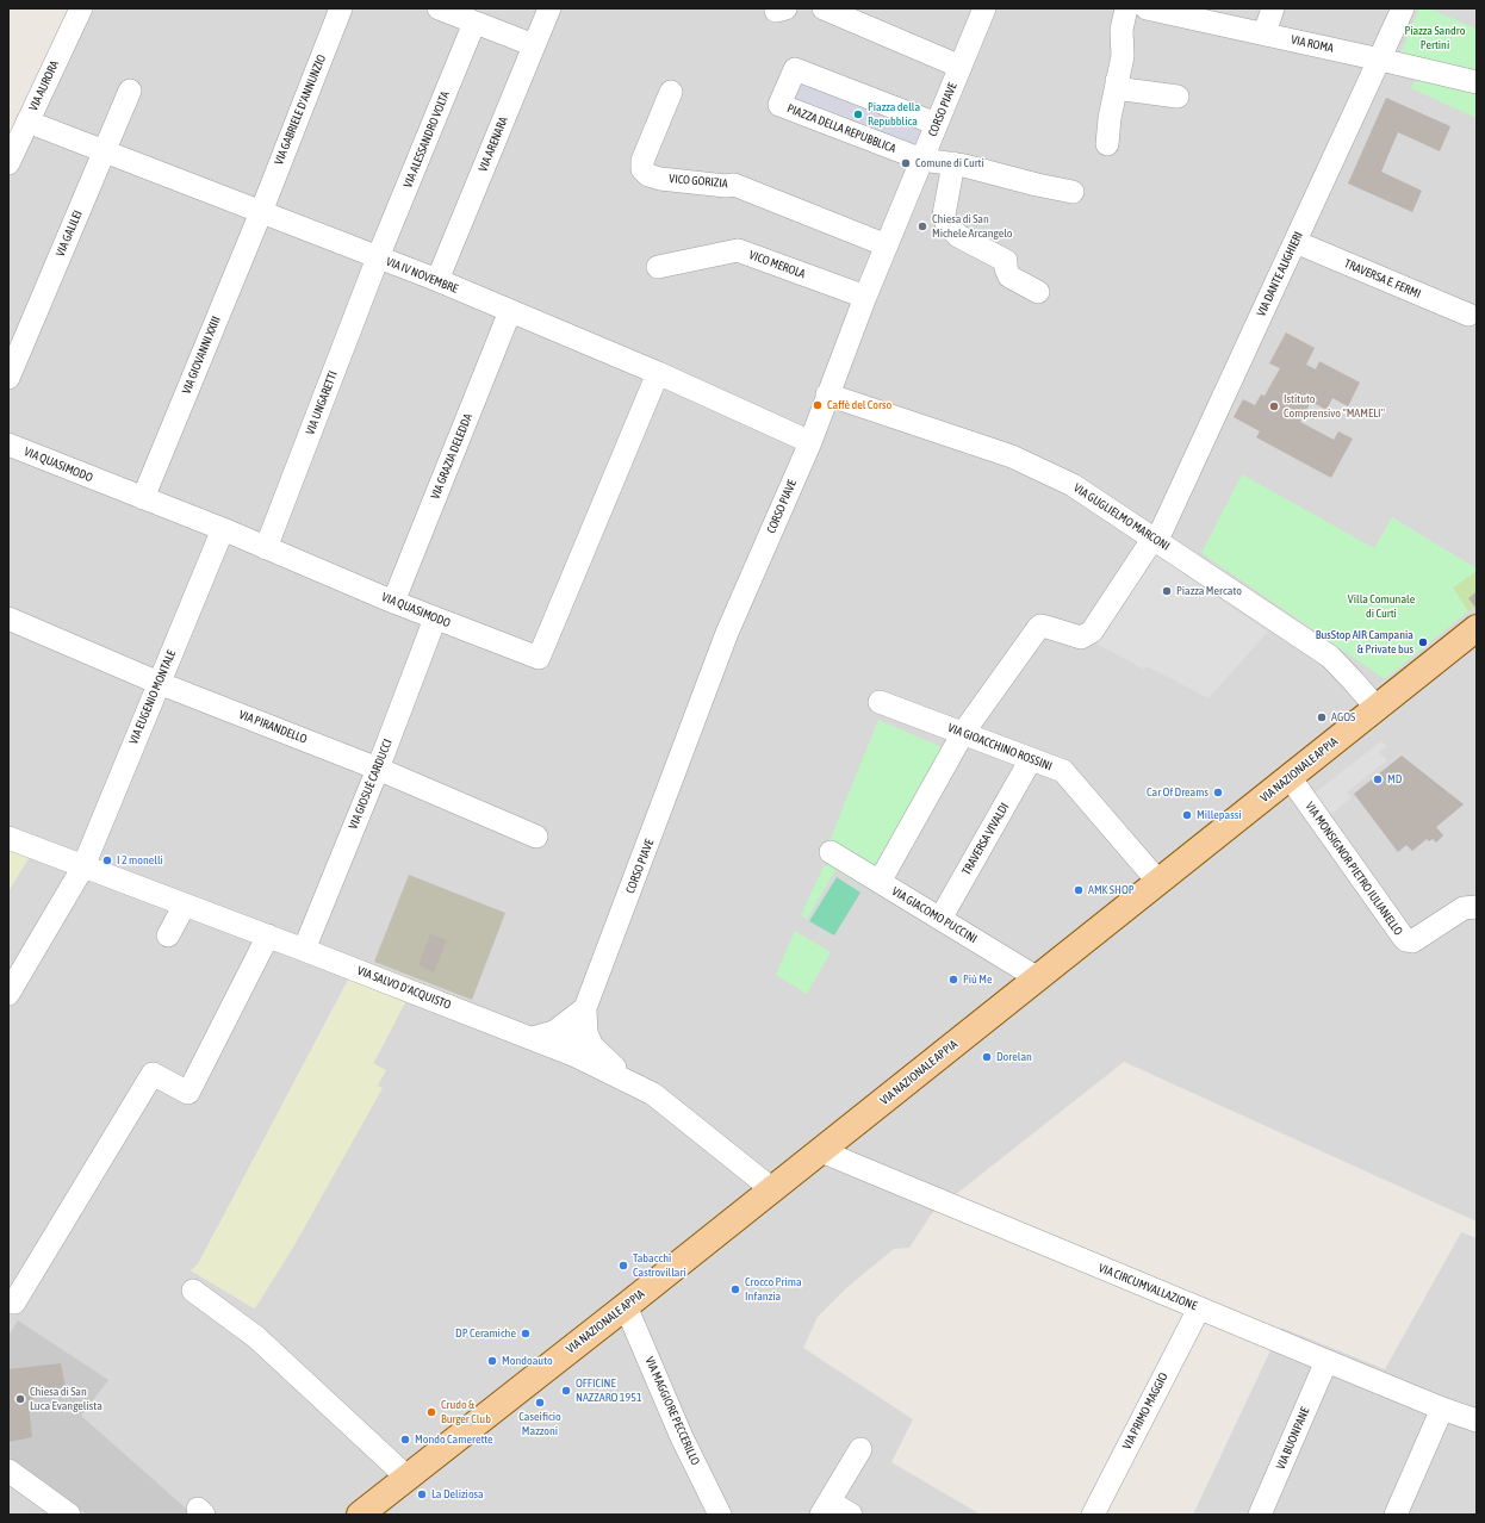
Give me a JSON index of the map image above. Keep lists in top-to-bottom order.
{
  "streets": {
    "main road": ["VIA NAZIONALE APPIA"],
    "street": [
      "VIA ROMA",
      "VIA AURORA",
      "VIA GABRIELE D'ANNUNZIO",
      "CORSO PIAVE",
      "PIAZZA DELLA REPUBBLICA",
      "VIA ALESSANDRO VOLTA",
      "VIA ARENARA",
      "VICO GORIZIA",
      "VIA GALILEI",
      "VICO MEROLA",
      "VIA DANTE ALIGHIERI",
      "VIA IV NOVEMBRE",
      "TRAVERSA E. FERMI",
      "VIA GIOVANNI XXIII",
      "VIA UNGARETTI",
      "VIA GRAZIA DELEDDA",
      "VIA QUASIMODO",
      "VIA GUGLIELMO MARCONI",
      "VIA EUGENIO MONTALE",
      "VIA PIRANDELLO",
      "VIA GIOACCHINO ROSSINI",
      "VIA GIOSUÈ CARDUCCI",
      "TRAVERSA VIVALDI",
      "VIA MONSIGNOR PIETRO IULIANELLO",
      "VIA GIACOMO PUCCINI",
      "VIA SALVO D'ACQUISTO",
      "VIA CIRCUMVALLAZIONE",
      "VIA MAGGIORE PECCERILLO",
      "VIA PRIMO MAGGIO",
      "VIA BUONPANE"
    ]
  },
  "crossings": [
    ["VIA ROMA", "VIA DANTE ALIGHIERI"],
    ["VIA AURORA", "VIA IV NOVEMBRE"],
    ["VIA GABRIELE D'ANNUNZIO", "VIA IV NOVEMBRE"],
    ["VIA GABRIELE D'ANNUNZIO", "VIA GIOVANNI XXIII"],
    ["CORSO PIAVE", "PIAZZA DELLA REPUBBLICA"],
    ["CORSO PIAVE", "VICO GORIZIA"],
    ["CORSO PIAVE", "VICO MEROLA"],
    ["CORSO PIAVE", "VIA IV NOVEMBRE"],
    ["CORSO PIAVE", "VIA GUGLIELMO MARCONI"],
    ["CORSO PIAVE", "VIA SALVO D'ACQUISTO"],
    ["VIA ALESSANDRO VOLTA", "VIA IV NOVEMBRE"],
    ["VIA ALESSANDRO VOLTA", "VIA UNGARETTI"],
    ["VIA ARENARA", "VIA IV NOVEMBRE"],
    ["VIA GALILEI", "VIA IV NOVEMBRE"],
    ["VIA DANTE ALIGHIERI", "TRAVERSA E. FERMI"],
    ["VIA DANTE ALIGHIERI", "VIA GUGLIELMO MARCONI"],
    ["VIA DANTE ALIGHIERI", "VIA GIOACCHINO ROSSINI"],
    ["VIA IV NOVEMBRE", "VIA GIOVANNI XXIII"],
    ["VIA IV NOVEMBRE", "VIA UNGARETTI"],
    ["VIA IV NOVEMBRE", "VIA GRAZIA DELEDDA"],
    ["VIA IV NOVEMBRE", "VIA QUASIMODO"],
    ["VIA GIOVANNI XXIII", "VIA QUASIMODO"],
    ["VIA UNGARETTI", "VIA QUASIMODO"],
    ["VIA GRAZIA DELEDDA", "VIA QUASIMODO"],
    ["VIA QUASIMODO", "VIA EUGENIO MONTALE"],
    ["VIA QUASIMODO", "VIA GIOSUÈ CARDUCCI"],
    ["VIA GUGLIELMO MARCONI", "VIA NAZIONALE APPIA"],
    ["VIA EUGENIO MONTALE", "VIA PIRANDELLO"],
    ["VIA EUGENIO MONTALE", "VIA SALVO D'ACQUISTO"],
    ["VIA PIRANDELLO", "VIA GIOSUÈ CARDUCCI"],
    ["VIA GIOACCHINO ROSSINI", "VIA NAZIONALE APPIA"],
    ["VIA GIOACCHINO ROSSINI", "TRAVERSA VIVALDI"],
    ["VIA NAZIONALE APPIA", "VIA MONSIGNOR PIETRO IULIANELLO"],
    ["VIA NAZIONALE APPIA", "VIA GIACOMO PUCCINI"],
    ["VIA NAZIONALE APPIA", "VIA SALVO D'ACQUISTO"],
    ["VIA NAZIONALE APPIA", "VIA CIRCUMVALLAZIONE"],
    ["VIA NAZIONALE APPIA", "VIA MAGGIORE PECCERILLO"],
    ["VIA GIOSUÈ CARDUCCI", "VIA SALVO D'ACQUISTO"],
    ["TRAVERSA VIVALDI", "VIA GIACOMO PUCCINI"],
    ["VIA CIRCUMVALLAZIONE", "VIA PRIMO MAGGIO"],
    ["VIA CIRCUMVALLAZIONE", "VIA BUONPANE"]
  ],
  "parks": ["Piazza Sandro Pertini", "Villa Comunale di Curti"],
  "places": [
    "Piazza della Repubblica",
    "Comune di Curti",
    "Chiesa di San Michele Arcangelo",
    "Caffè del Corso",
    "Istituto Comprensivo \"MAMELI\"",
    "Piazza Mercato",
    "BusStop AIR Campania & Private bus",
    "AGOS",
    "MD",
    "Car Of Dreams",
    "Millepassi",
    "I 2 monelli",
    "AMK SHOP",
    "Più Me",
    "Dorelan",
    "Tabacchi Castrovillari",
    "Crocco Prima Infanzia",
    "DP Ceramiche",
    "Mondoauto",
    "OFFICINE NAZZARO 1951",
    "Chiesa di San Luca Evangelista",
    "Caseificio Mazzoni",
    "Crudo & Burger Club",
    "Mondo Camerette",
    "La Deliziosa"
  ]
}
